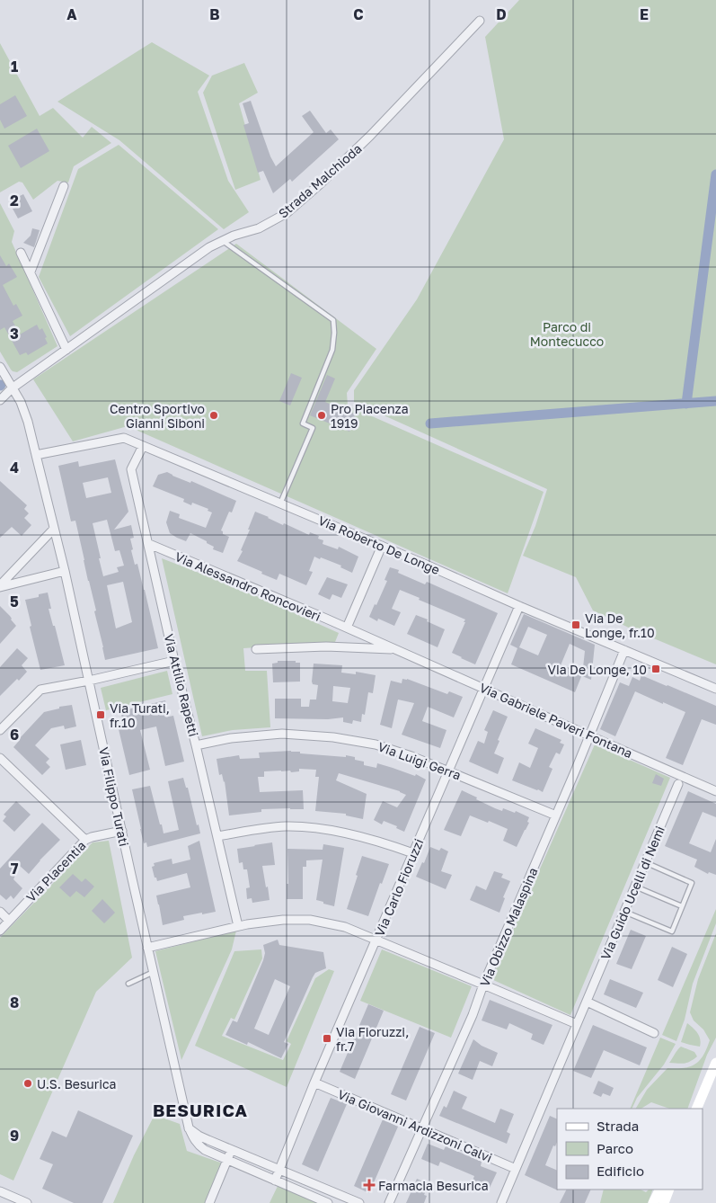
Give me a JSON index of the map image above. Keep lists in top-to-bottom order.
{
  "streets": {
    "street": [
      "Strada Malchioda",
      "Via Roberto De Longe",
      "Via Alessandro Roncovieri",
      "Via Attilio Rapetti",
      "Via Gabriele Paveri Fontana",
      "Via Luigi Gerra",
      "Via Filippo Turati",
      "Via Placentia",
      "Via Carlo Fioruzzi",
      "Via Guido Ucelli di Nemi",
      "Via Obizzo Malaspina",
      "Via Giovanni Ardizzoni Calvi"
    ]
  },
  "crossings": [
    ["Strada Malchioda", "Via Filippo Turati"],
    ["Via Roberto De Longe", "Via Attilio Rapetti"],
    ["Via Roberto De Longe", "Via Filippo Turati"],
    ["Via Roberto De Longe", "Via Carlo Fioruzzi"],
    ["Via Roberto De Longe", "Via Obizzo Malaspina"],
    ["Via Alessandro Roncovieri", "Via Attilio Rapetti"],
    ["Via Alessandro Roncovieri", "Via Gabriele Paveri Fontana"],
    ["Via Attilio Rapetti", "Via Luigi Gerra"],
    ["Via Gabriele Paveri Fontana", "Via Carlo Fioruzzi"],
    ["Via Gabriele Paveri Fontana", "Via Obizzo Malaspina"],
    ["Via Luigi Gerra", "Via Carlo Fioruzzi"],
    ["Via Luigi Gerra", "Via Obizzo Malaspina"],
    ["Via Filippo Turati", "Via Placentia"],
    ["Via Filippo Turati", "Via Carlo Fioruzzi"],
    ["Via Carlo Fioruzzi", "Via Giovanni Ardizzoni Calvi"],
    ["Via Guido Ucelli di Nemi", "Via Giovanni Ardizzoni Calvi"],
    ["Via Obizzo Malaspina", "Via Giovanni Ardizzoni Calvi"]
  ],
  "districts": ["BESURICA"],
  "parks": ["Parco di Montecucco"],
  "places": {
    "other": ["Centro Sportivo Gianni Siboni", "Pro Piacenza 1919", "U.S. Besurica"],
    "transit": [
      "Via De Longe, fr.10",
      "Via De Longe, 10",
      "Via Turati, fr.10",
      "Via Fioruzzi, fr.7"
    ],
    "health": ["Farmacia Besurica"]
  },
  "legend": ["Strada", "Parco", "Edificio"],
  "grid": {
    "columns": [
      "A",
      "B",
      "C",
      "D",
      "E"
    ],
    "rows": [
      "1",
      "2",
      "3",
      "4",
      "5",
      "6",
      "7",
      "8",
      "9"
    ]
  }
}
